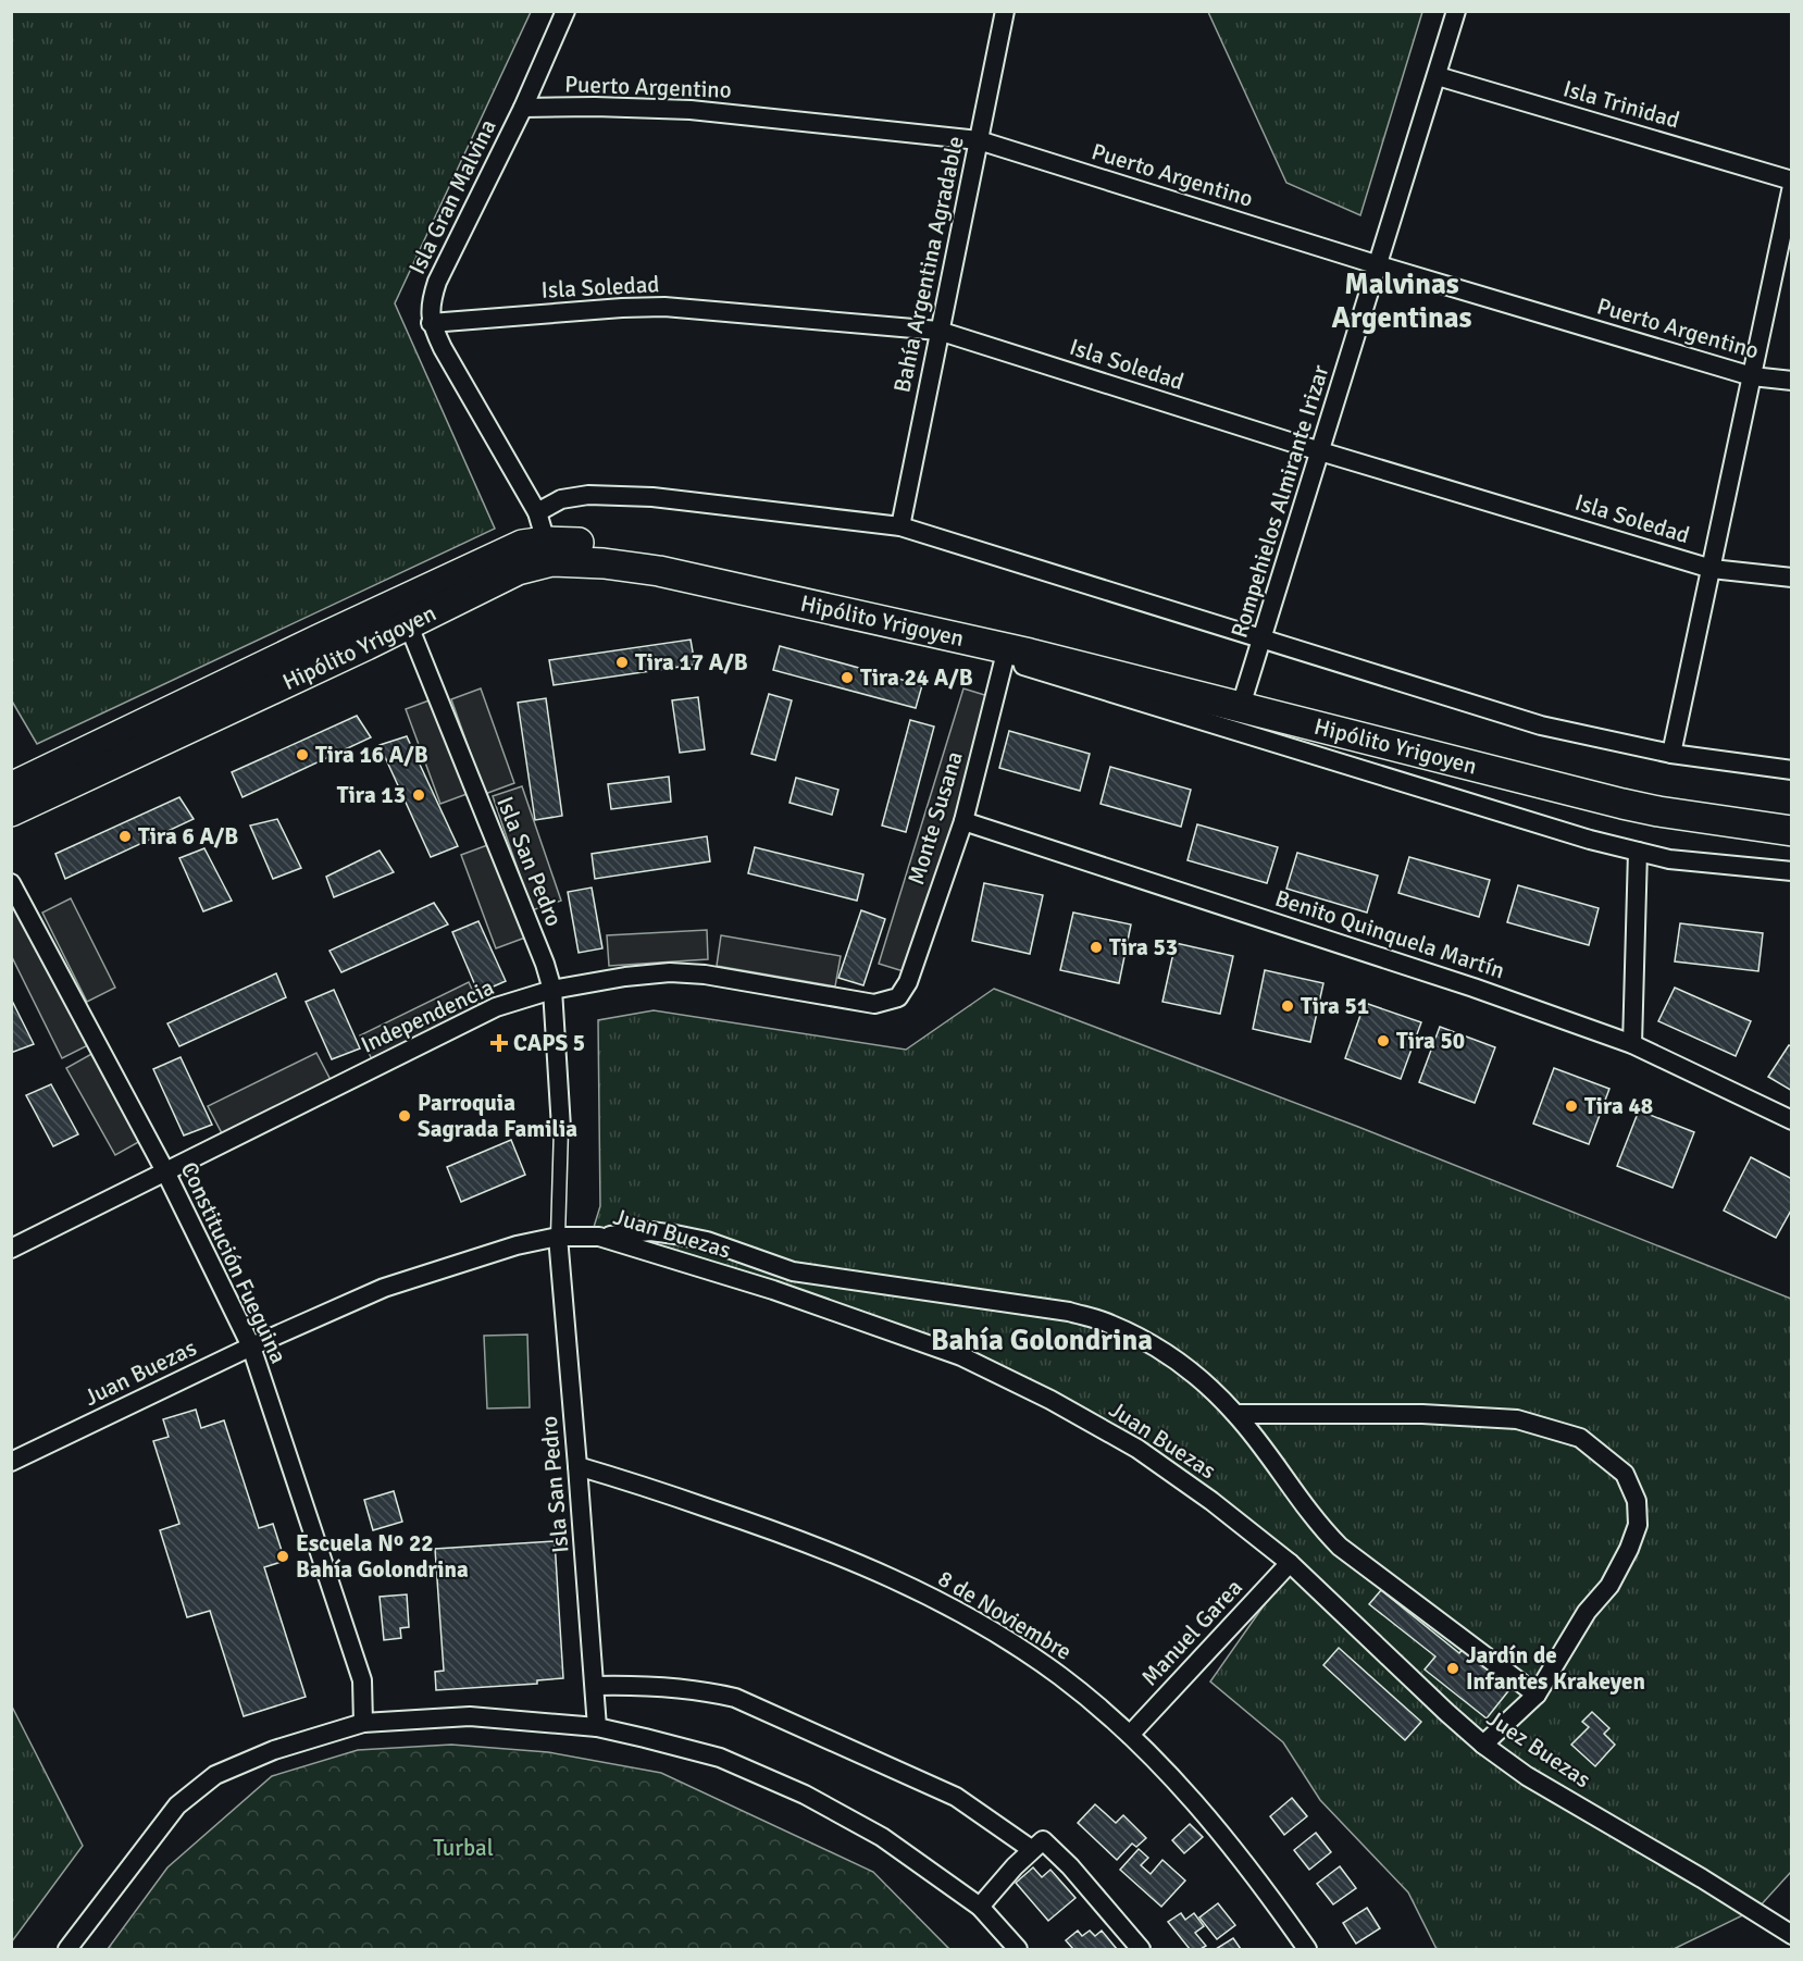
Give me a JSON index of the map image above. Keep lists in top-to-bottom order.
{
  "streets": {
    "main road": ["Hipólito Yrigoyen"],
    "street": [
      "Puerto Argentino",
      "Isla Trinidad",
      "Isla Gran Malvina",
      "Bahía Argentina Agradable",
      "Isla Soledad",
      "Rompehielos Almirante Irizar",
      "Monte Susana",
      "Isla San Pedro",
      "Benito Quinquela Martín",
      "Independencia",
      "Juan Buezas",
      "Constitución Fueguina",
      "8 de Noviembre",
      "Manuel Garea",
      "Juez Buezas"
    ]
  },
  "crossings": [
    ["Puerto Argentino", "Isla Gran Malvina"],
    ["Puerto Argentino", "Bahía Argentina Agradable"],
    ["Puerto Argentino", "Rompehielos Almirante Irizar"],
    ["Isla Trinidad", "Rompehielos Almirante Irizar"],
    ["Isla Gran Malvina", "Isla Soledad"],
    ["Bahía Argentina Agradable", "Isla Soledad"],
    ["Isla Soledad", "Rompehielos Almirante Irizar"],
    ["Rompehielos Almirante Irizar", "Hipólito Yrigoyen"],
    ["Hipólito Yrigoyen", "Monte Susana"],
    ["Hipólito Yrigoyen", "Isla San Pedro"],
    ["Monte Susana", "Benito Quinquela Martín"],
    ["Monte Susana", "Independencia"],
    ["Isla San Pedro", "Independencia"],
    ["Isla San Pedro", "Juan Buezas"],
    ["Isla San Pedro", "8 de Noviembre"],
    ["Independencia", "Constitución Fueguina"],
    ["Juan Buezas", "Constitución Fueguina"],
    ["Juan Buezas", "Manuel Garea"],
    ["Juan Buezas", "Juez Buezas"],
    ["8 de Noviembre", "Manuel Garea"],
    ["Manuel Garea", "Juez Buezas"]
  ],
  "districts": ["Malvinas Argentinas", "Bahía Golondrina"],
  "parks": ["Turbal"],
  "places": {
    "other": [
      "Tira 17 A/B",
      "Tira 24 A/B",
      "Tira 16 A/B",
      "Tira 13",
      "Tira 6 A/B",
      "Tira 53",
      "Tira 51",
      "Tira 50",
      "Tira 48",
      "Parroquia Sagrada Familia",
      "Escuela Nº 22 Bahía Golondrina",
      "Jardín de Infantes Krakeyen"
    ],
    "health": ["CAPS 5"]
  }
}
